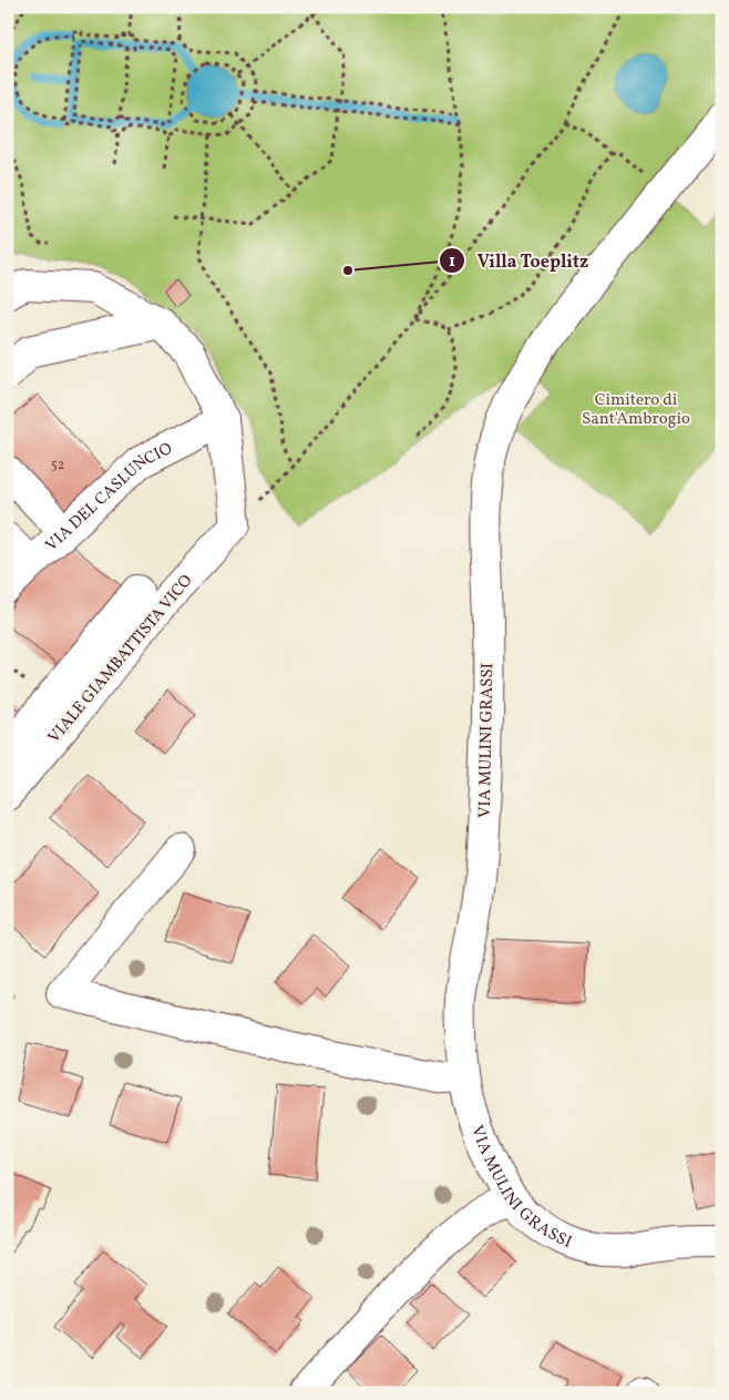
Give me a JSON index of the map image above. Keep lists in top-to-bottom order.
{
  "streets": {
    "street": ["VIA DEL CASLUNCIO", "VIALE GIAMBATTISTA VICO", "VIA MULINI GRASSI"]
  },
  "crossings": [
    ["VIA DEL CASLUNCIO", "VIALE GIAMBATTISTA VICO"]
  ],
  "parks": ["Cimitero di Sant'Ambrogio"],
  "places": ["Villa Toeplitz"],
  "house_numbers": ["52"]
}
